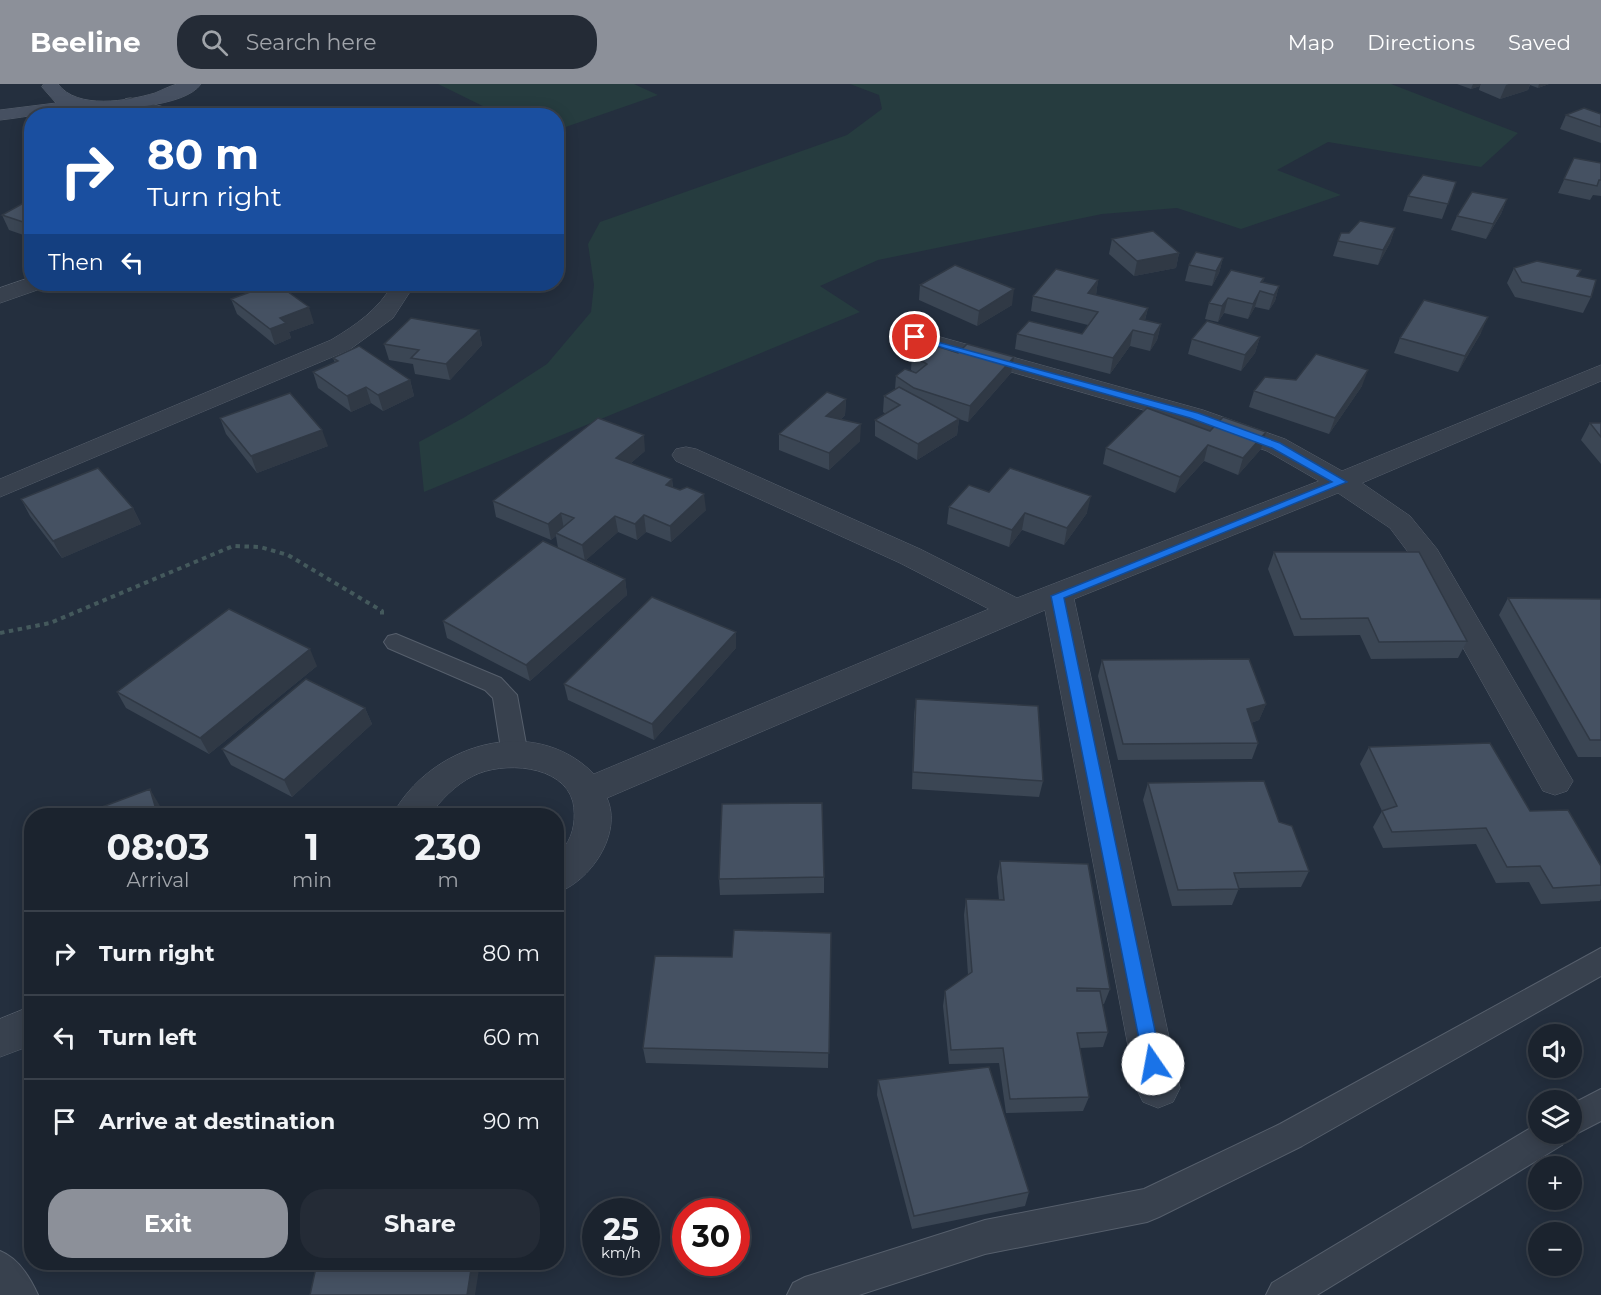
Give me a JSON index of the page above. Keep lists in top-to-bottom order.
{
  "page": {
    "header": "Beeline",
    "search": "Search here",
    "nav": ["Map", "Directions", "Saved"],
    "turn": ["80 m", "Turn right"],
    "then": "Then",
    "eta": [
      "08:03",
      "Arrival",
      "1",
      "min",
      "230",
      "m"
    ],
    "list": [
      {
        "name": "Turn right",
        "value": "80 m"
      },
      {
        "name": "Turn left",
        "value": "60 m"
      },
      {
        "name": "Arrive at destination",
        "value": "90 m"
      }
    ],
    "map_buttons": ["+", "−"],
    "buttons": ["Exit", "Share"],
    "speed": "25 km/h",
    "limit": "30"
  }
}
